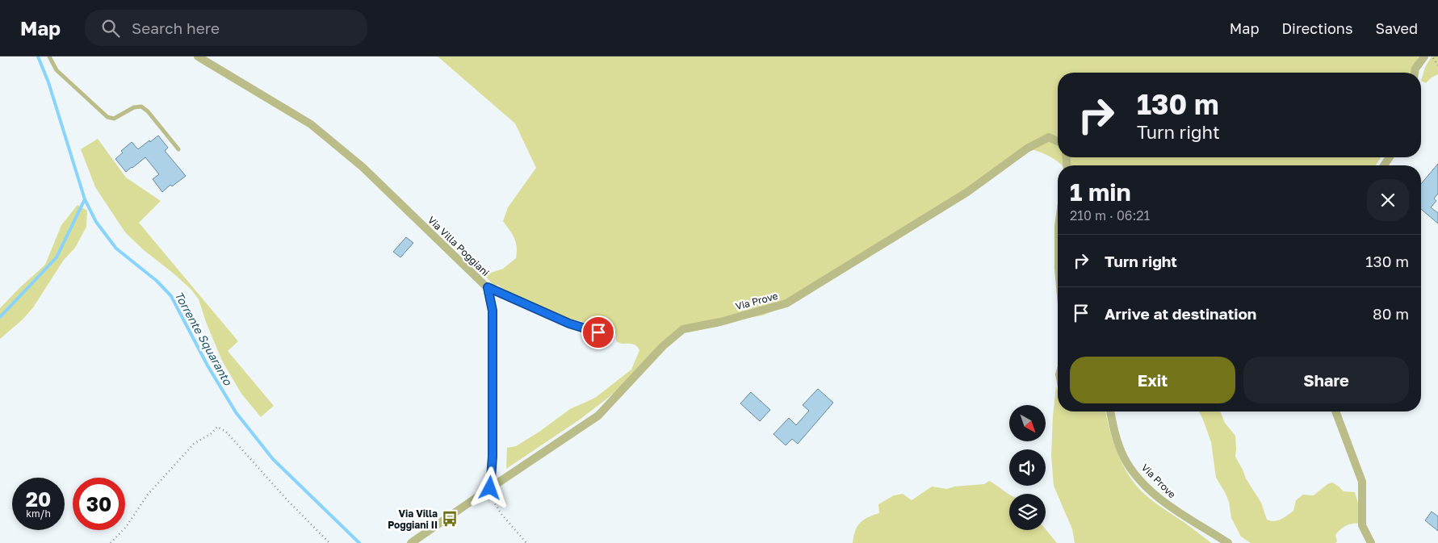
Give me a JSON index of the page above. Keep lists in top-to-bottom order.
{
  "streets": {
    "street": ["Via Villa Poggiani", "Via Prove"]
  },
  "crossings": [
    ["Via Villa Poggiani", "Via Prove"]
  ],
  "water": ["Torrente Squaranto"],
  "places": {
    "bus stop": ["Via Villa Poggiani II"]
  },
  "north": "bottom right",
  "page": {
    "header": "Map",
    "search": "Search here",
    "nav": ["Map", "Directions", "Saved"],
    "turn": ["130 m", "Turn right"],
    "heading": ["1 min", "210 m · 06:21"],
    "list": [
      {
        "name": "Turn right",
        "value": "130 m"
      },
      {
        "name": "Arrive at destination",
        "value": "80 m"
      }
    ],
    "buttons": ["Exit", "Share"],
    "speed": "20 km/h",
    "limit": "30"
  }
}
